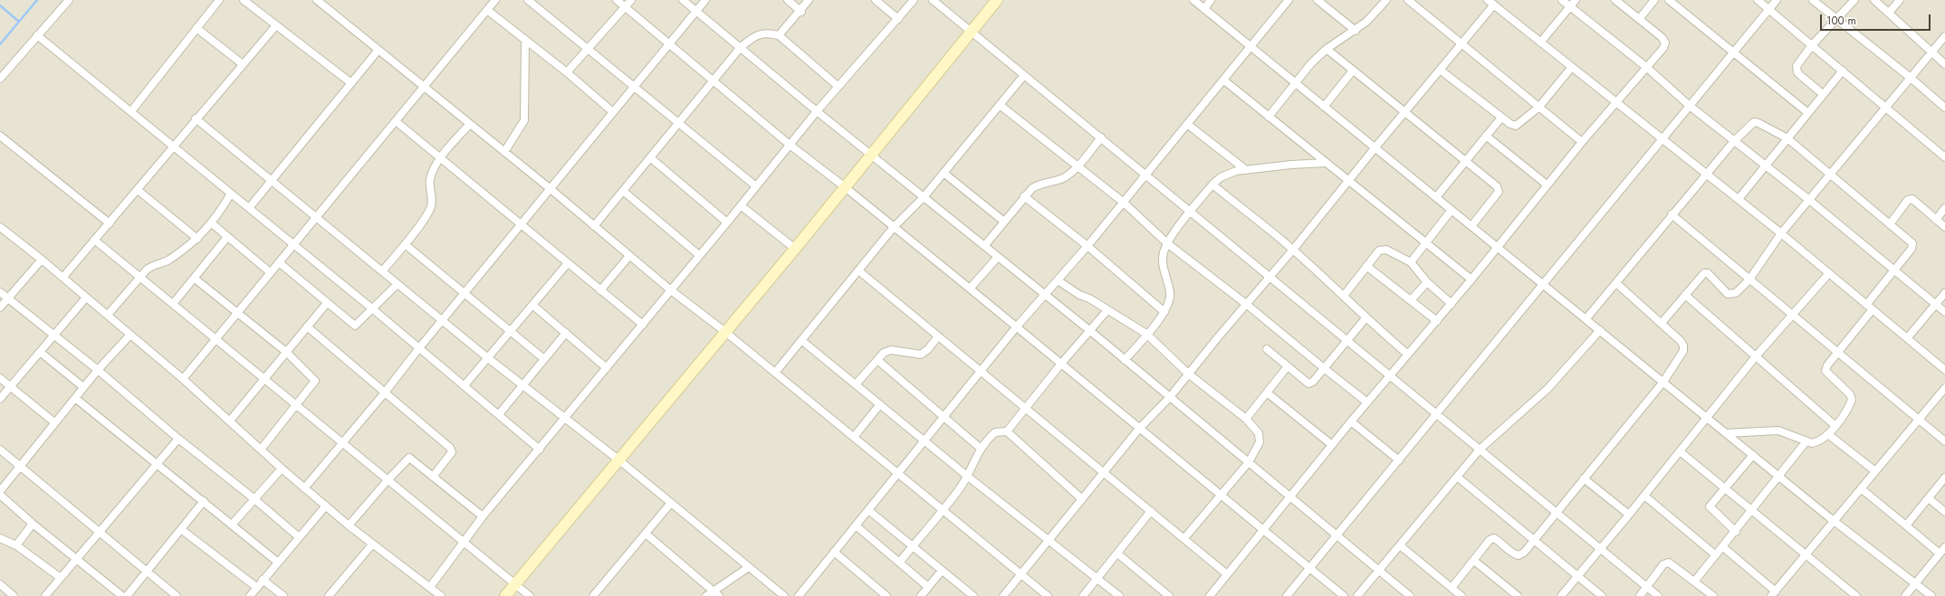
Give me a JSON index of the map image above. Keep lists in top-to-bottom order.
{
  "scale_bar": "100 m"
}
